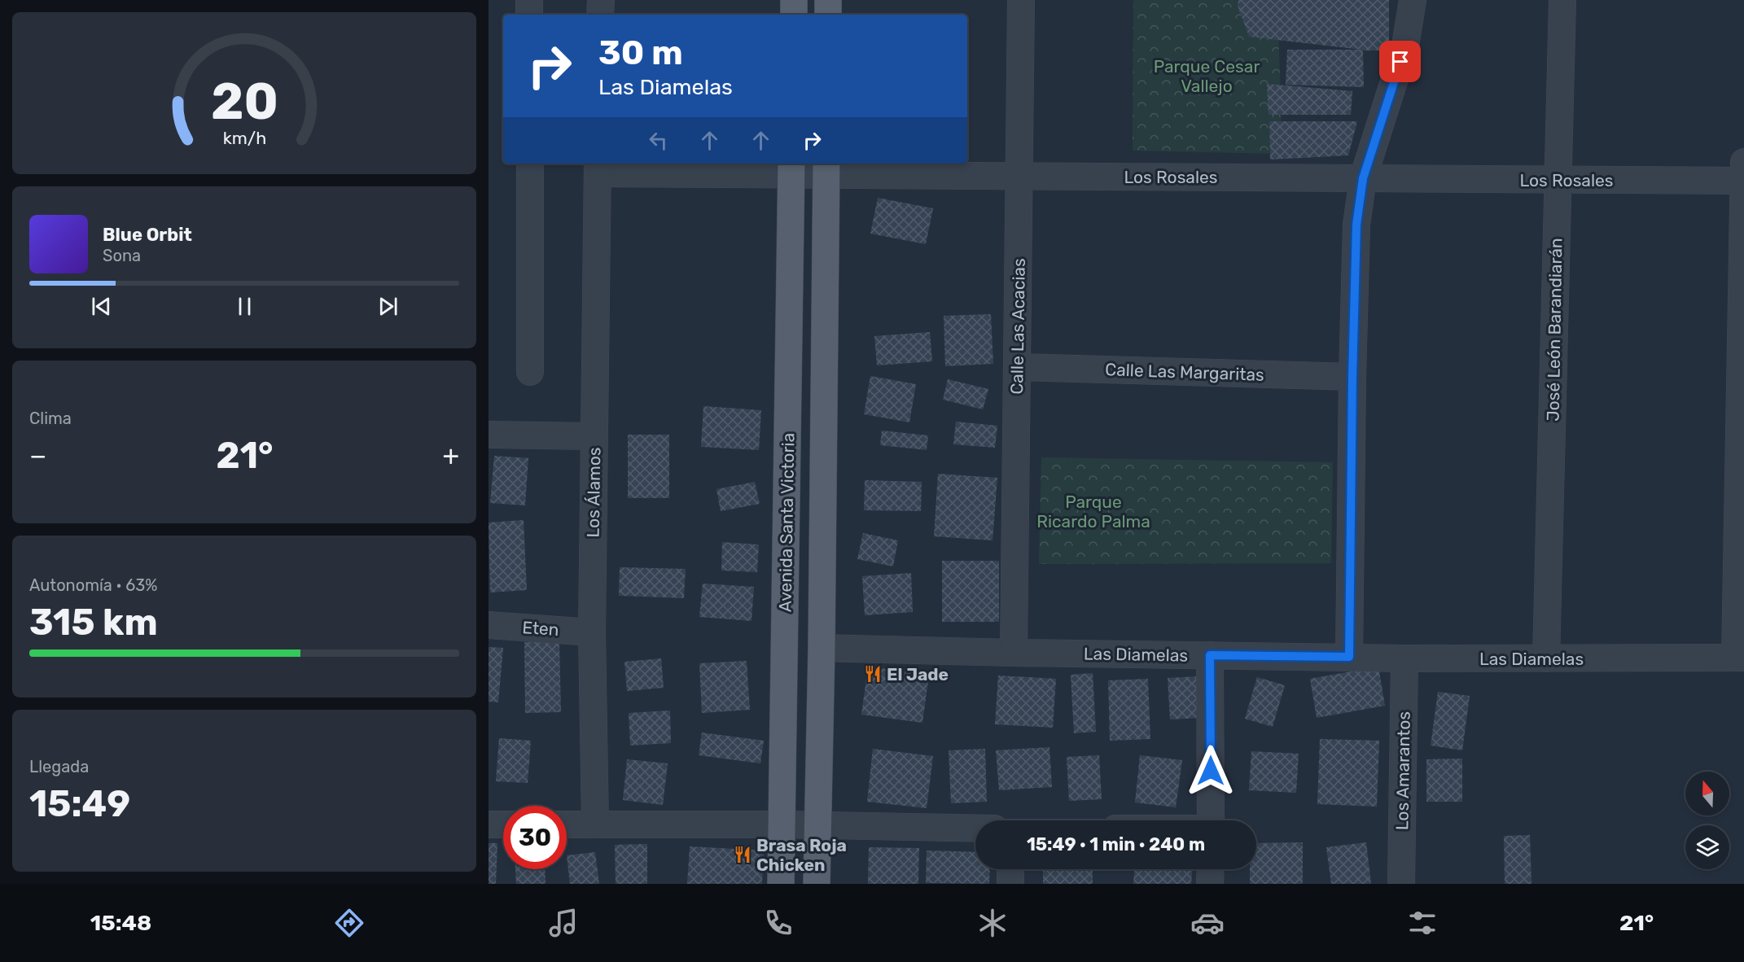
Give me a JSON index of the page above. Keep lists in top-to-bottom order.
{
  "streets": {
    "main road": ["Avenida Santa Victoria"],
    "street": [
      "Los Rosales",
      "Calle Las Acacias",
      "José León Barandiarán",
      "Calle Las Margaritas",
      "Los Álamos",
      "Eten",
      "Las Diamelas",
      "Los Amarantos"
    ]
  },
  "crossings": [
    ["Los Rosales", "Calle Las Acacias"],
    ["Los Rosales", "José León Barandiarán"],
    ["Los Rosales", "Los Álamos"],
    ["Los Rosales", "Avenida Santa Victoria"],
    ["Calle Las Acacias", "Calle Las Margaritas"],
    ["Calle Las Acacias", "Las Diamelas"],
    ["José León Barandiarán", "Las Diamelas"],
    ["Los Álamos", "Eten"],
    ["Avenida Santa Victoria", "Las Diamelas"],
    ["Las Diamelas", "Los Amarantos"]
  ],
  "parks": ["Parque Cesar Vallejo", "Parque Ricardo Palma"],
  "places": {
    "restaurant": ["El Jade", "Brasa Roja Chicken"]
  },
  "north": "top",
  "page": {
    "turn": ["30 m", "Las Diamelas"],
    "song": ["Blue Orbit", "Sona"],
    "tile": [
      "Clima",
      ["Autonomía · 63%", "315 km"],
      ["Llegada", "15:49"]
    ],
    "heat": ["−", "21°", "+"],
    "limit": "30",
    "trip": "15:49 · 1 min · 240 m",
    "tabs": ["15:48", "21°"],
    "gauge": ["20", "km/h"]
  }
}
